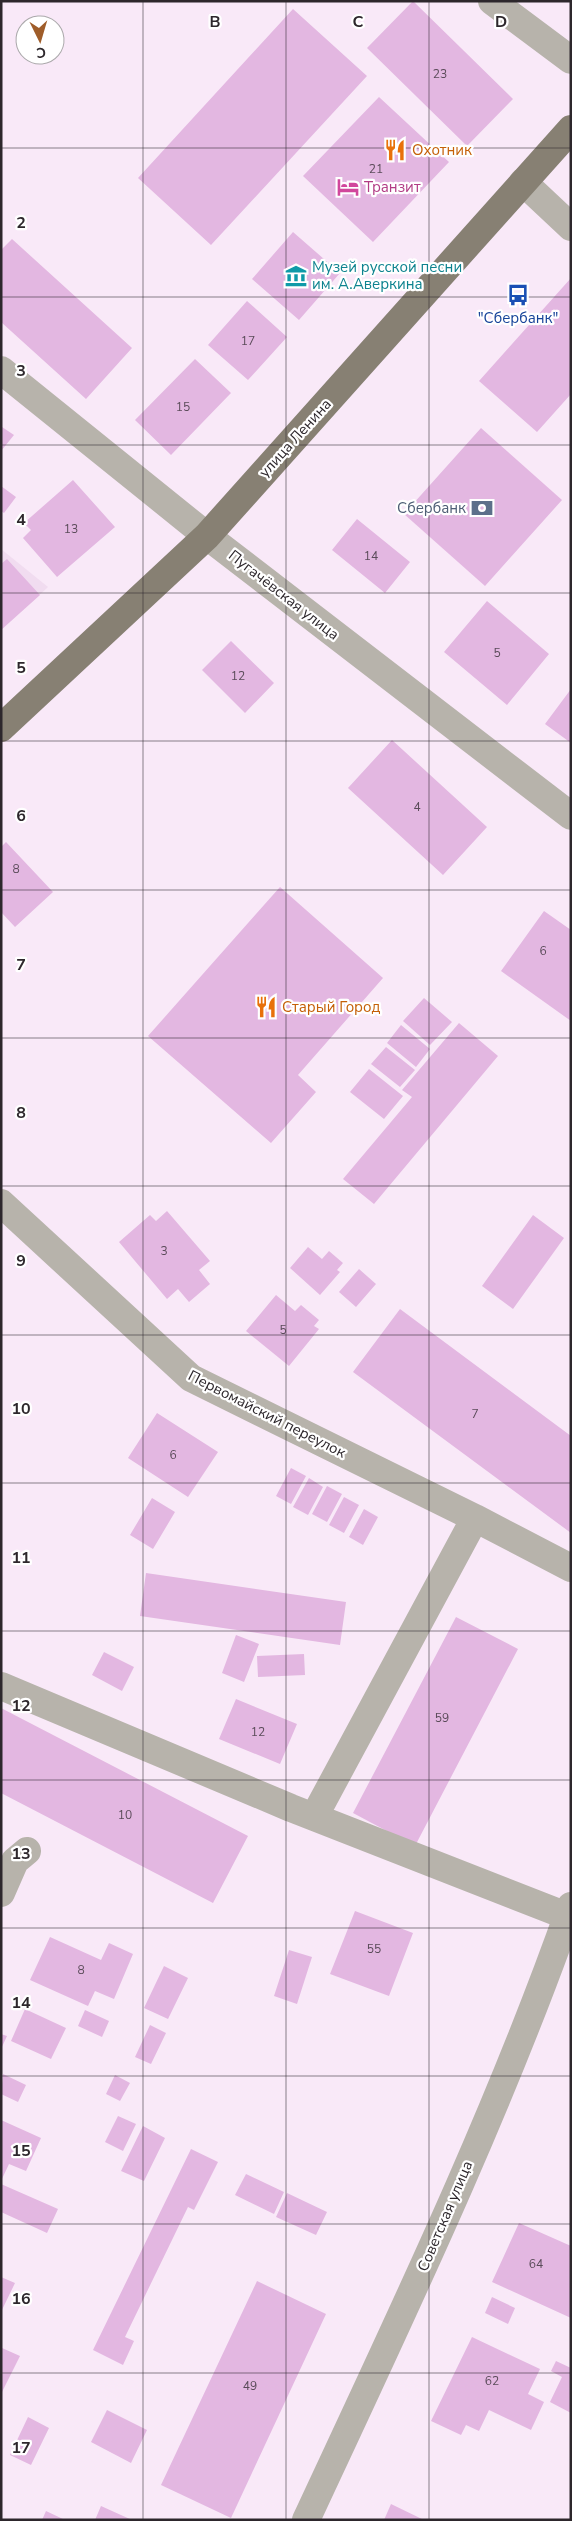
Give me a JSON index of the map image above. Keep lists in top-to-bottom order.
{
  "streets": {
    "main road": ["улица Ленина"],
    "street": ["Пугачёвская улица", "Первомайский переулок", "Советская улица"]
  },
  "crossings": [
    ["улица Ленина", "Пугачёвская улица"]
  ],
  "places": {
    "restaurant": ["Охотник", "Старый Город"],
    "hotel": ["Транзит"],
    "museum": ["Музей русской песни им. А.Аверкина"],
    "bus stop": ["\"Сбербанк\""],
    "bank": ["Сбербанк"]
  },
  "house_numbers": [
    "23",
    "21",
    "17",
    "15",
    "13",
    "14",
    "5",
    "12",
    "4",
    "8",
    "6",
    "3",
    "5",
    "7",
    "6",
    "59",
    "12",
    "10",
    "55",
    "8",
    "64",
    "62",
    "49"
  ],
  "north": "bottom",
  "grid": {
    "columns": ["B", "C", "D"],
    "rows": [
      "2",
      "3",
      "4",
      "5",
      "6",
      "7",
      "8",
      "9",
      "10",
      "11",
      "12",
      "13",
      "14",
      "15",
      "16",
      "17"
    ]
  }
}
